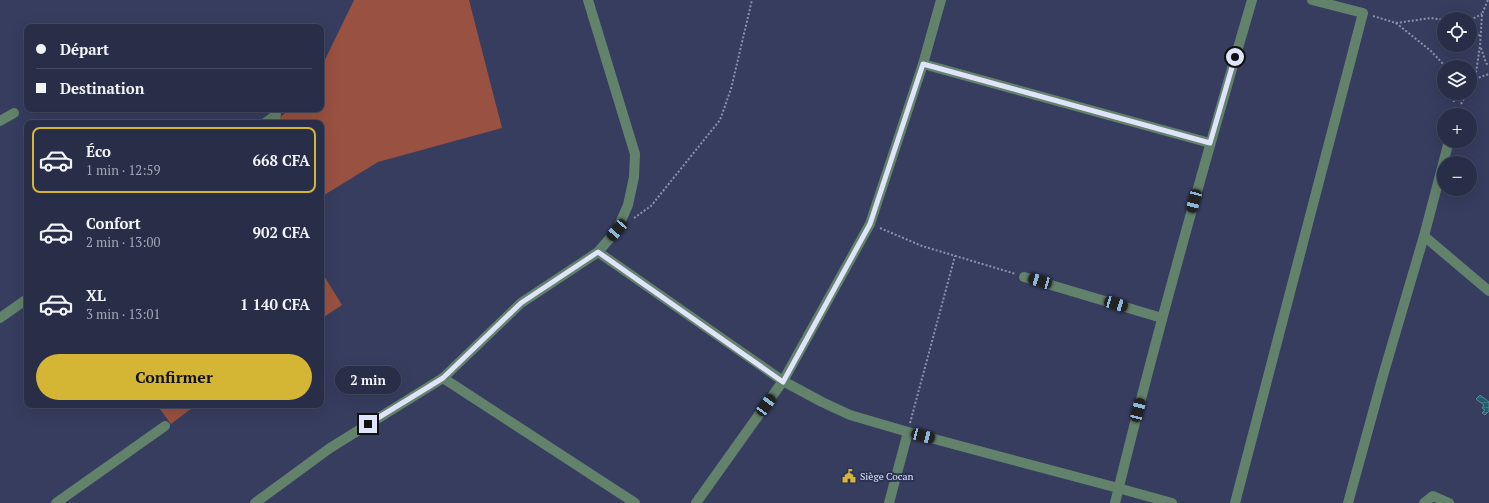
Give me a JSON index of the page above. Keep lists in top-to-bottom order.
{
  "places": {
    "public building": ["Siège Cocan"]
  },
  "page": {
    "map_buttons": ["+", "−"],
    "banner": ["Départ", "Destination"],
    "list": [
      {
        "name": "Éco",
        "note": "1 min · 12:59",
        "value": "668 CFA"
      },
      {
        "name": "Confort",
        "note": "2 min · 13:00",
        "value": "902 CFA"
      },
      {
        "name": "XL",
        "note": "3 min · 13:01",
        "value": "1 140 CFA"
      }
    ],
    "buttons": "Confirmer",
    "bubble": "2 min"
  }
}
